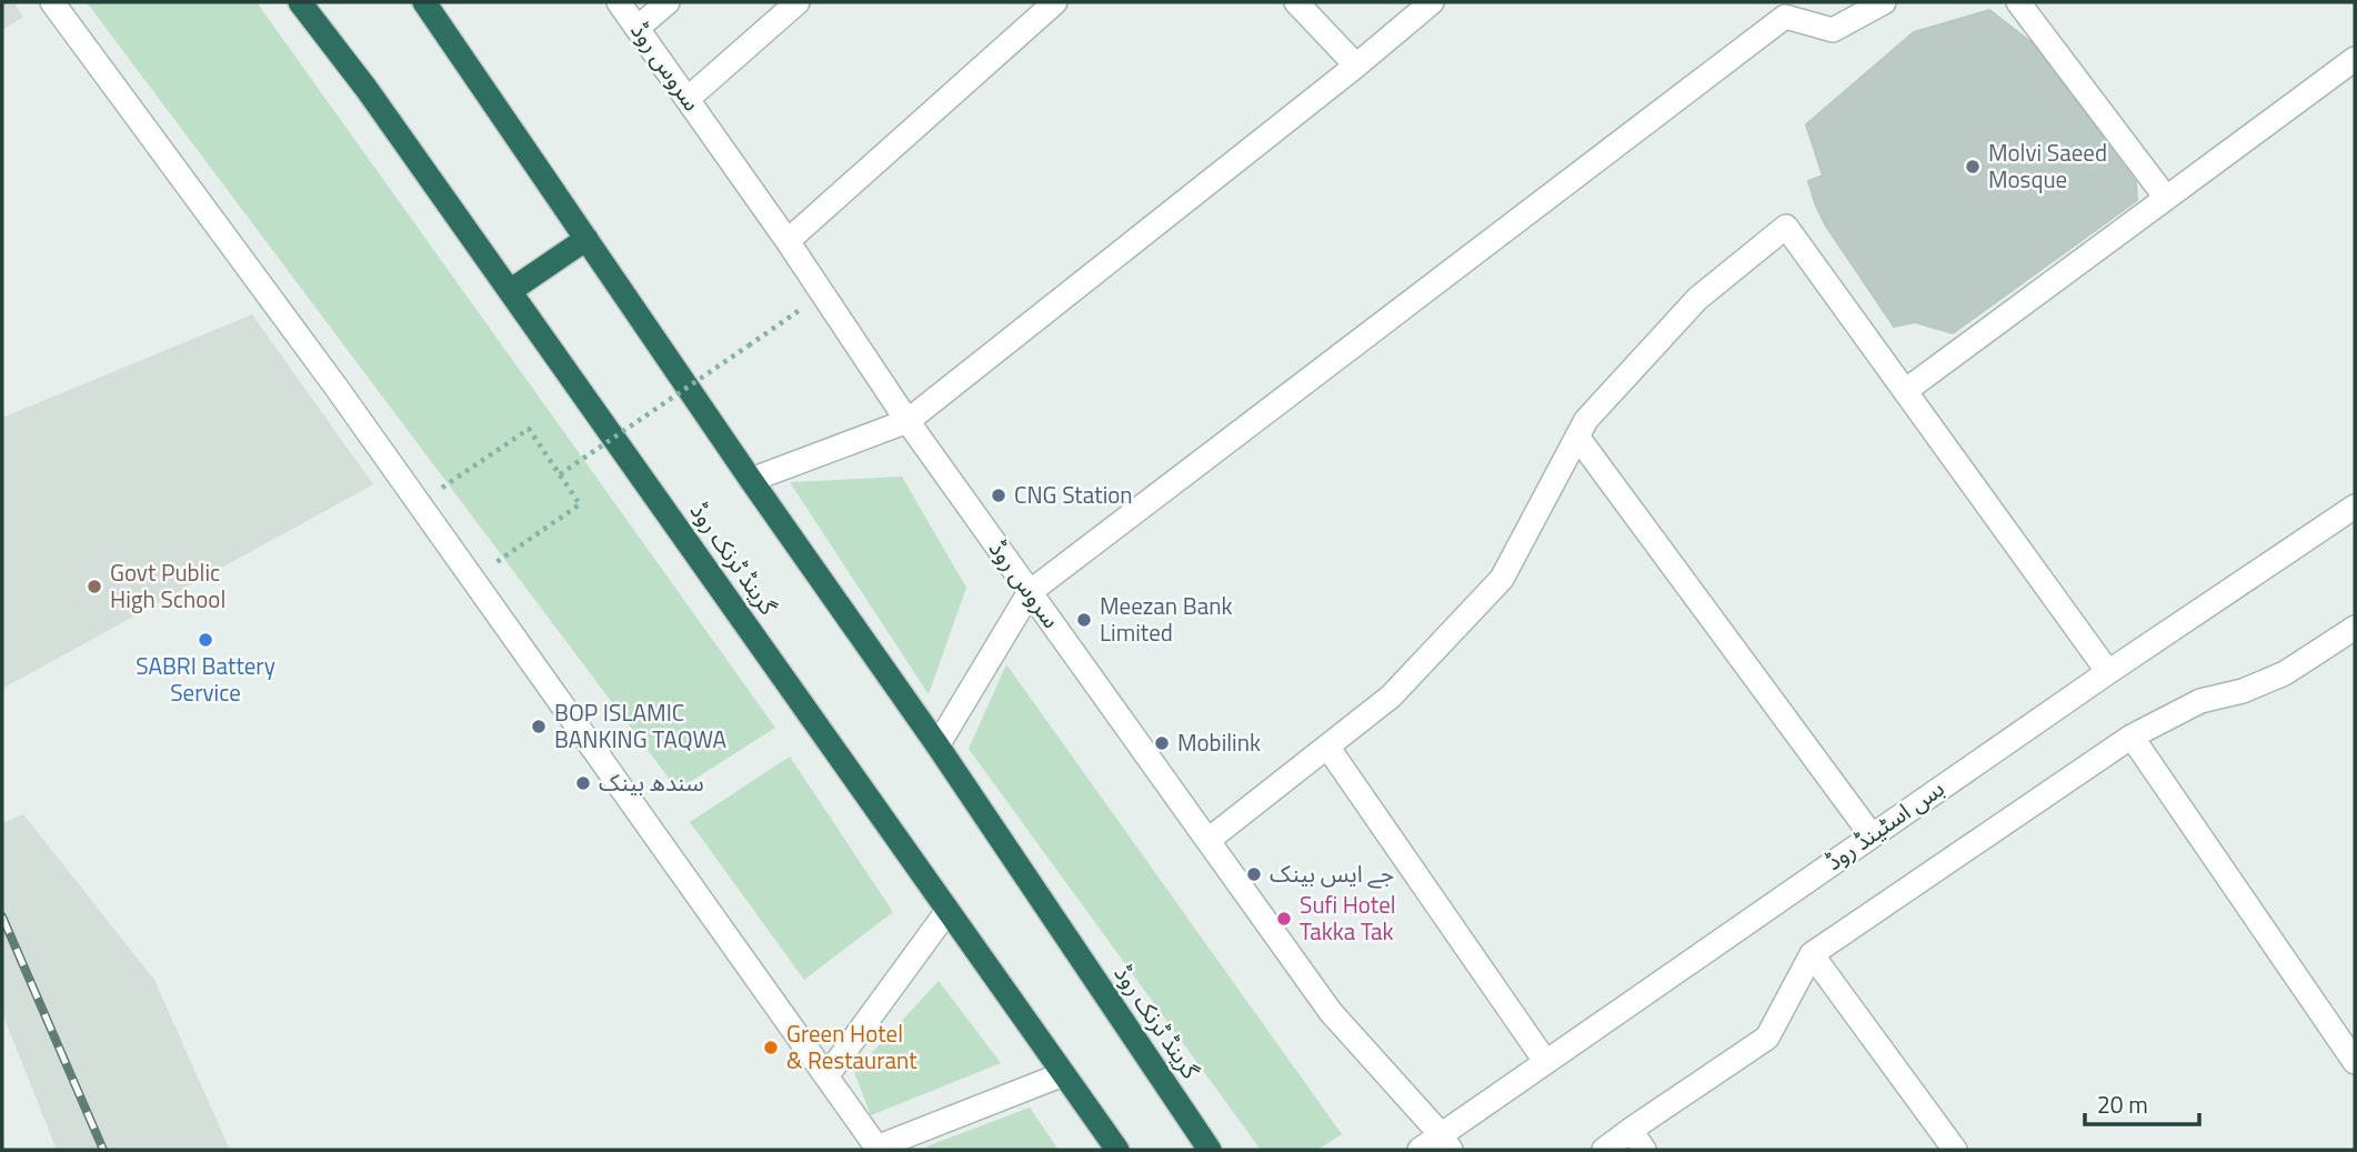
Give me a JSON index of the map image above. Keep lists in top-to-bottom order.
{
  "streets": {
    "highway": ["گرینڈ ٹرنک روڈ"],
    "street": ["سروس روڈ", "بس اسٹینڈ روڈ"]
  },
  "crossings": [
    ["سروس روڈ", "بس اسٹینڈ روڈ"]
  ],
  "places": [
    "Molvi Saeed Mosque",
    "CNG Station",
    "Govt Public High School",
    "Meezan Bank Limited",
    "SABRI Battery Service",
    "BOP ISLAMIC BANKING TAQWA",
    "Mobilink",
    "سندھ بینک",
    "جے ایس بینک",
    "Sufi Hotel Takka Tak",
    "Green Hotel & Restaurant"
  ],
  "scale_bar": "20 m"
}
